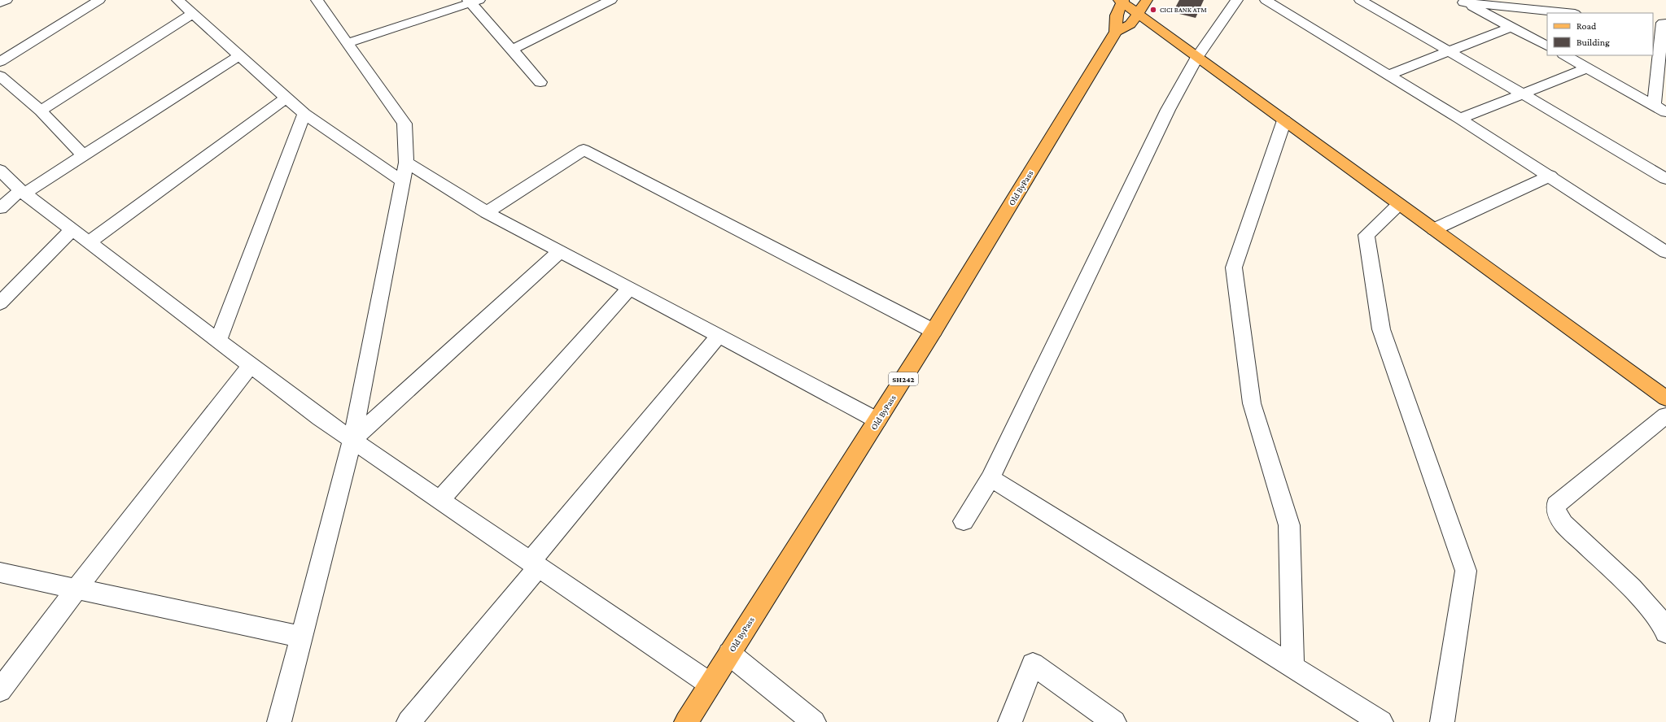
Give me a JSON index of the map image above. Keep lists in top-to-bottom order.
{
  "streets": {
    "main road": ["Old ByPass", "SH242"]
  },
  "places": ["CICI BANK ATM"],
  "legend": ["Road", "Building"]
}
